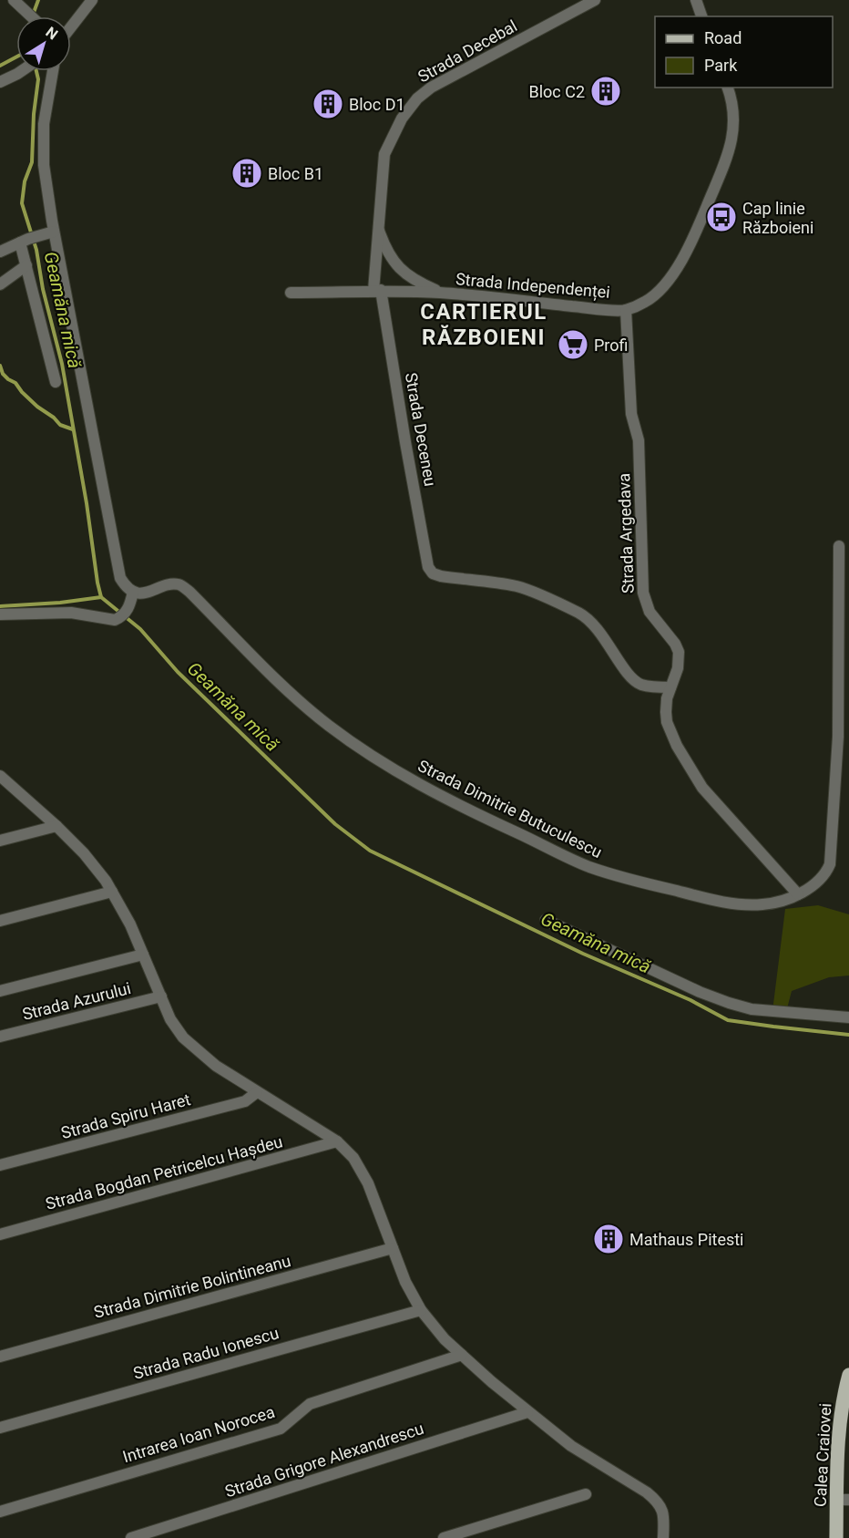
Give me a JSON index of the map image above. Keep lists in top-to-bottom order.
{
  "streets": {
    "main road": ["Calea Craiovei"],
    "street": [
      "Strada Decebal",
      "Strada Independenței",
      "Strada Deceneu",
      "Strada Argedava",
      "Strada Dimitrie Butuculescu",
      "Strada Azurului",
      "Strada Spiru Haret",
      "Strada Bogdan Petricelcu Hașdeu",
      "Strada Dimitrie Bolintineanu",
      "Strada Radu Ionescu",
      "Intrarea Ioan Norocea",
      "Strada Grigore Alexandrescu"
    ]
  },
  "crossings": [
    ["Strada Decebal", "Strada Independenței"],
    ["Strada Decebal", "Strada Deceneu"],
    ["Strada Independenței", "Strada Deceneu"],
    ["Strada Independenței", "Strada Argedava"],
    ["Strada Deceneu", "Strada Argedava"],
    ["Strada Argedava", "Strada Dimitrie Butuculescu"]
  ],
  "districts": ["CARTIERUL RĂZBOIENI"],
  "water": ["Geamăna mică"],
  "places": {
    "building": [
      "Bloc C2",
      "Bloc D1",
      "Bloc B1",
      "Mathaus Pitesti"
    ],
    "bus stop": ["Cap linie Războieni"],
    "supermarket": ["Profi"]
  },
  "legend": ["Road", "Park"],
  "north": "top right"
}
